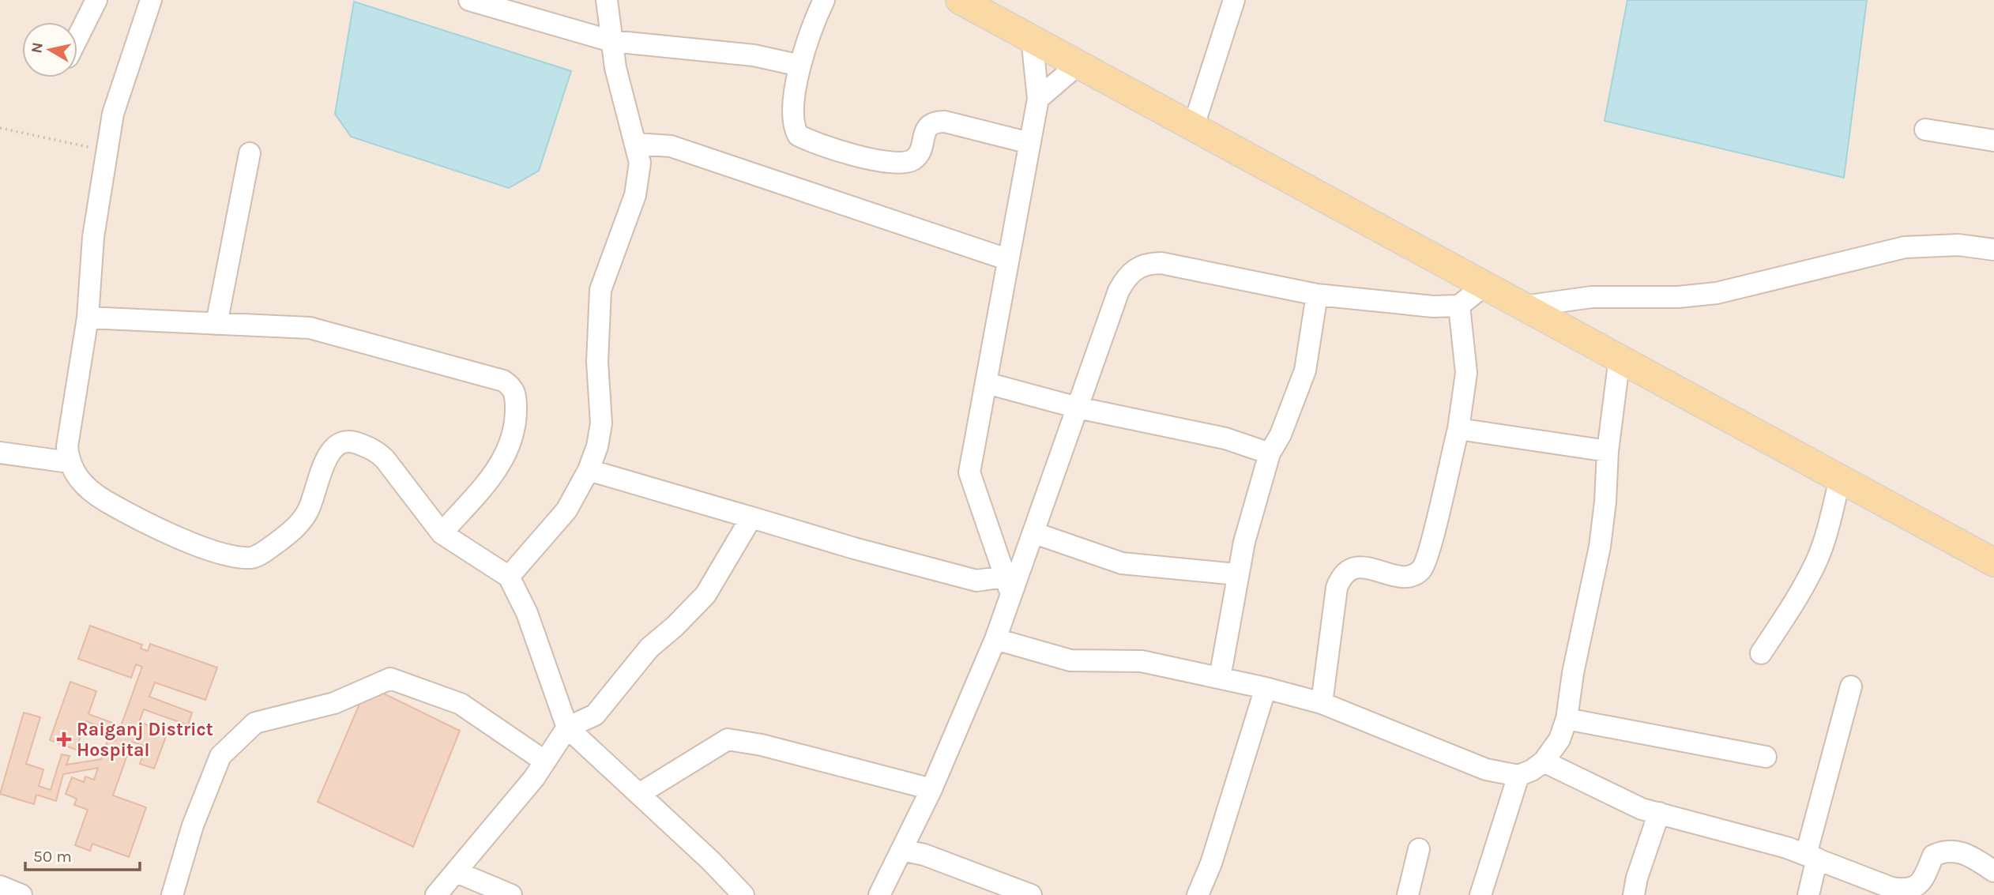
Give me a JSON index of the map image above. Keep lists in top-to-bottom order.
{
  "places": {
    "health": ["Raiganj District Hospital"]
  },
  "scale_bar": "50 m",
  "north": "left"
}
